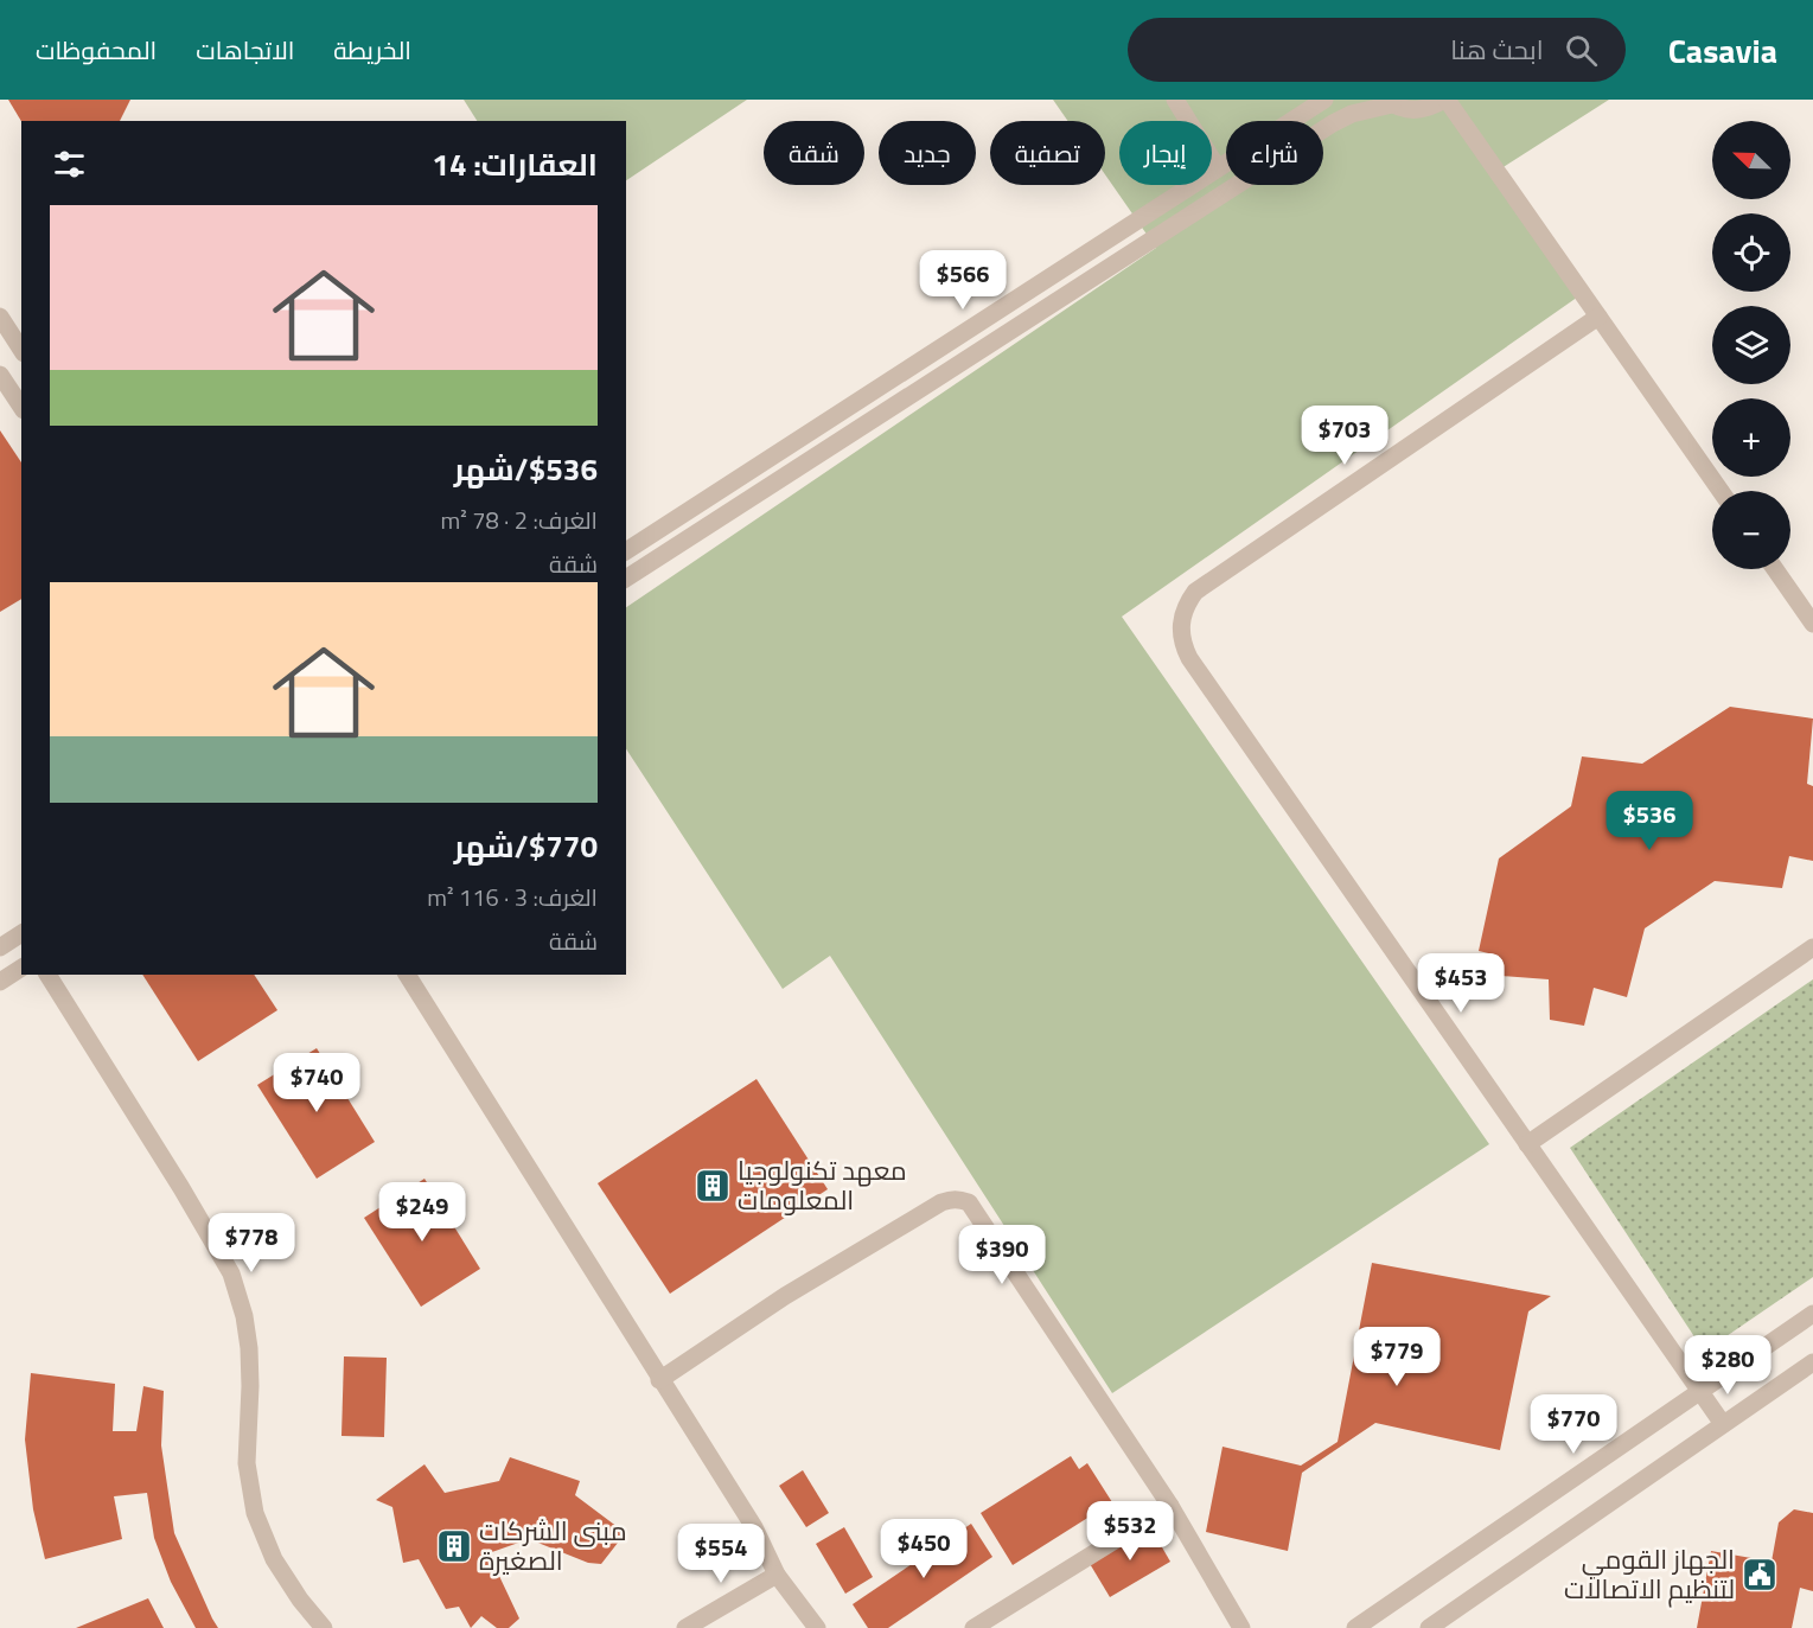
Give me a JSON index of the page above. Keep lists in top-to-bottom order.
{
  "places": {
    "building": ["معهد تكنولوجيا المعلومات", "مبنى الشركات الصغيرة"],
    "public building": ["الجهاز القومي لتنظيم الاتصالات"]
  },
  "north": "top left",
  "page": {
    "header": "Casavia",
    "search": "ابحث هنا",
    "nav": ["الخريطة", "الاتجاهات", "المحفوظات"],
    "map_buttons": ["+", "−"],
    "chip": [
      "شراء",
      "إيجار",
      "تصفية",
      "جديد",
      "شقة"
    ],
    "heading": "العقارات: 14",
    "list": [
      {
        "name": "$536/شهر",
        "note": "الغرف: 2 · 78 m² · شقة"
      },
      {
        "name": "$770/شهر",
        "note": "الغرف: 3 · 116 m² · شقة"
      }
    ],
    "price": [
      "$566",
      "$703",
      "$536",
      "$453",
      "$740",
      "$249",
      "$778",
      "$390",
      "$779",
      "$280",
      "$770",
      "$532",
      "$450",
      "$554"
    ]
  }
}
